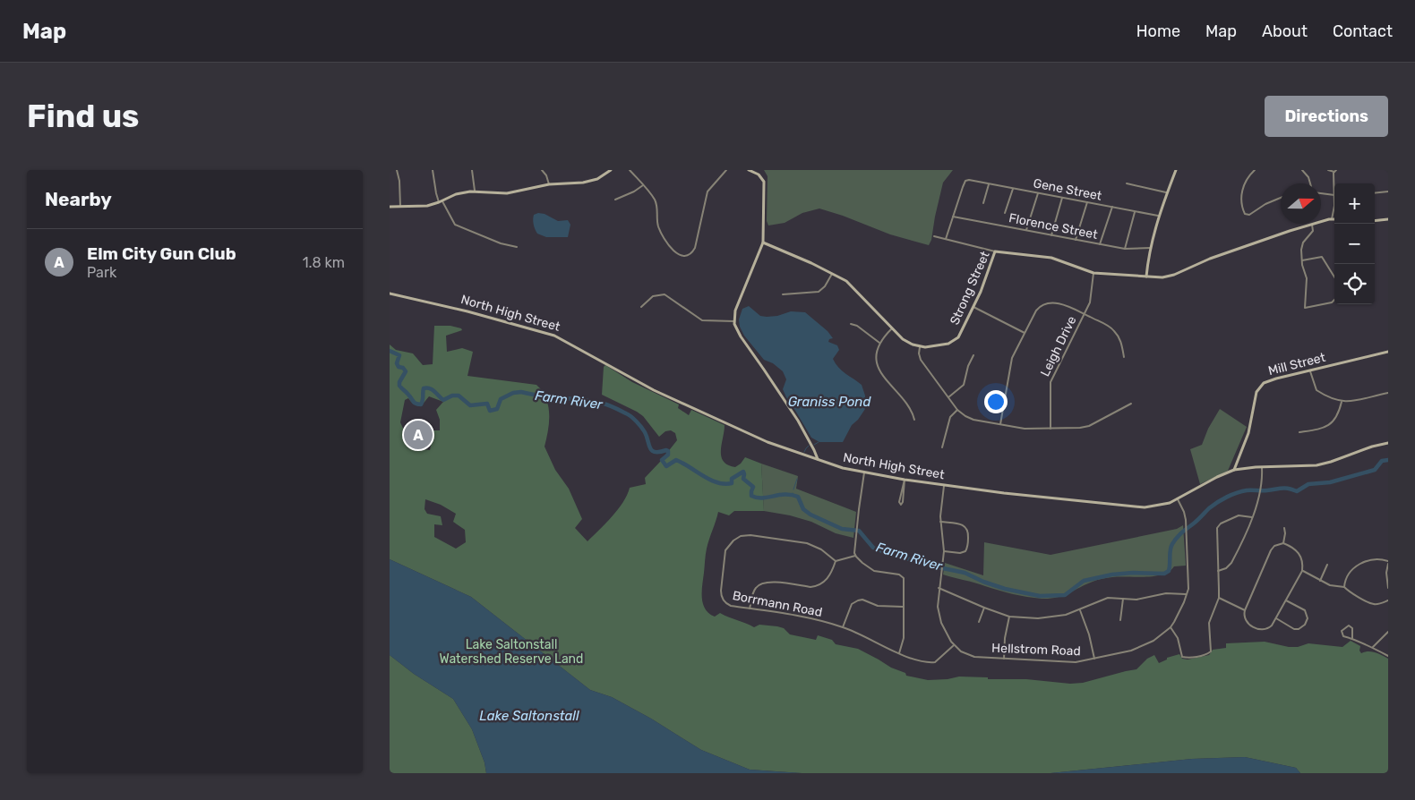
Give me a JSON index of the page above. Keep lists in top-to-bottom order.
{
  "streets": {
    "street": [
      "Gene Street",
      "Florence Street",
      "Strong Street",
      "North High Street",
      "Leigh Drive",
      "Mill Street",
      "Borrmann Road",
      "Hellstrom Road"
    ]
  },
  "crossings": [
    ["Gene Street", "Florence Street"],
    ["Strong Street", "Leigh Drive"],
    ["North High Street", "Mill Street"],
    ["North High Street", "Hellstrom Road"],
    ["Borrmann Road", "Hellstrom Road"]
  ],
  "water": ["Farm River", "Graniss Pond", "Lake Saltonstall"],
  "parks": ["Lake Saltonstall Watershed Reserve Land"],
  "north": "right",
  "page": {
    "header": "Map",
    "nav": [
      "Home",
      "Map",
      "About",
      "Contact"
    ],
    "buttons": "Directions",
    "title": "Find us",
    "heading": "Nearby",
    "map_buttons": ["+", "−"],
    "list": [
      {
        "mark": "A",
        "name": "Elm City Gun Club",
        "note": "Park",
        "value": "1.8 km"
      }
    ],
    "pins": "A"
  }
}
